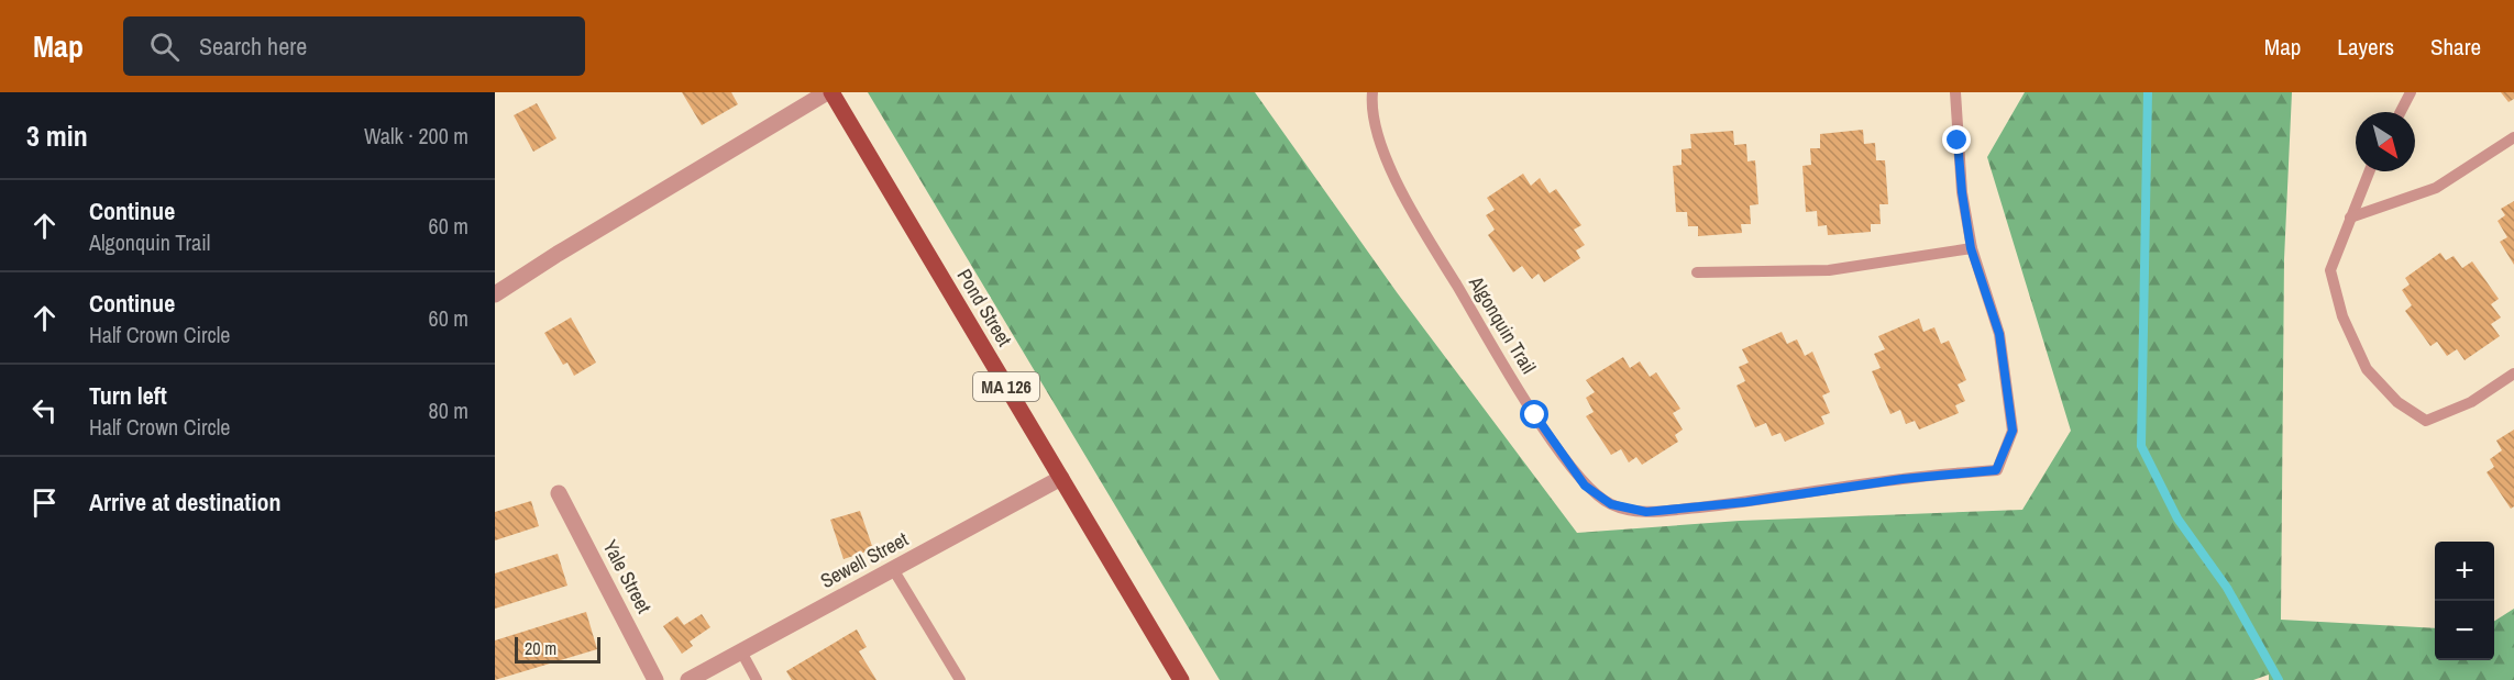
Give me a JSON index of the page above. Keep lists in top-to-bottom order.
{
  "streets": {
    "main road": ["Pond Street", "MA 126"],
    "street": ["Sewell Street", "Yale Street"],
    "lane": ["Algonquin Trail"]
  },
  "crossings": [
    ["Pond Street", "Sewell Street"]
  ],
  "scale_bar": "20 m",
  "north": "bottom right",
  "page": {
    "header": "Map",
    "search": "Search here",
    "nav": ["Map", "Layers", "Share"],
    "heading": ["3 min", "Walk · 200 m"],
    "list": [
      ["Continue", "Algonquin Trail", "60 m"],
      ["Continue", "Half Crown Circle", "60 m"],
      ["Turn left", "Half Crown Circle", "80 m"],
      "Arrive at destination"
    ],
    "map_buttons": ["+", "−"],
    "scale": "20 m"
  }
}
